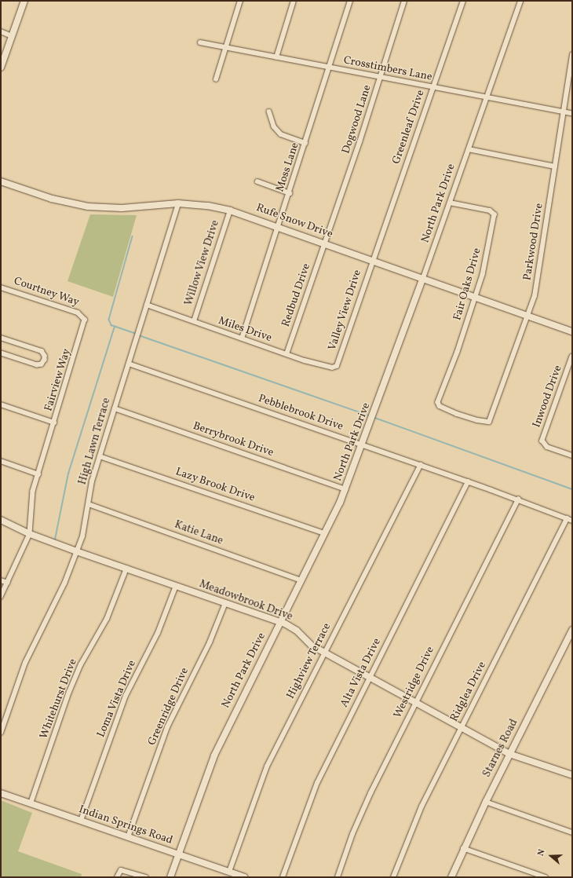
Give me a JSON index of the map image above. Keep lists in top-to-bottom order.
{
  "streets": {
    "street": [
      "Crosstimbers Lane",
      "Dogwood Lane",
      "Greenleaf Drive",
      "Moss Lane",
      "North Park Drive",
      "Rufe Snow Drive",
      "Parkwood Drive",
      "Willow View Drive",
      "Fair Oaks Drive",
      "Courtney Way",
      "Redbud Drive",
      "Valley View Drive",
      "Miles Drive",
      "Fairview Way",
      "Inwood Drive",
      "Pebblebrook Drive",
      "Berrybrook Drive",
      "High Lawn Terrace",
      "Lazy Brook Drive",
      "Katie Lane",
      "Meadowbrook Drive",
      "Highview Terrace",
      "Alta Vista Drive",
      "Westridge Drive",
      "Ridglea Drive",
      "Whitehurst Drive",
      "Loma Vista Drive",
      "Greenridge Drive",
      "Starnes Road",
      "Indian Springs Road"
    ]
  },
  "crossings": [
    ["Crosstimbers Lane", "Dogwood Lane"],
    ["Crosstimbers Lane", "Greenleaf Drive"],
    ["Crosstimbers Lane", "Moss Lane"],
    ["Crosstimbers Lane", "North Park Drive"],
    ["Crosstimbers Lane", "Parkwood Drive"],
    ["Dogwood Lane", "Rufe Snow Drive"],
    ["Dogwood Lane", "Redbud Drive"],
    ["Greenleaf Drive", "Rufe Snow Drive"],
    ["Greenleaf Drive", "Valley View Drive"],
    ["Moss Lane", "Rufe Snow Drive"],
    ["Moss Lane", "Miles Drive"],
    ["North Park Drive", "Rufe Snow Drive"],
    ["North Park Drive", "Fair Oaks Drive"],
    ["North Park Drive", "Pebblebrook Drive"],
    ["North Park Drive", "Berrybrook Drive"],
    ["North Park Drive", "Lazy Brook Drive"],
    ["North Park Drive", "Katie Lane"],
    ["North Park Drive", "Meadowbrook Drive"],
    ["North Park Drive", "Indian Springs Road"],
    ["Rufe Snow Drive", "Parkwood Drive"],
    ["Rufe Snow Drive", "Willow View Drive"],
    ["Rufe Snow Drive", "Fair Oaks Drive"],
    ["Rufe Snow Drive", "Redbud Drive"],
    ["Rufe Snow Drive", "Valley View Drive"],
    ["Rufe Snow Drive", "High Lawn Terrace"],
    ["Parkwood Drive", "Fair Oaks Drive"],
    ["Willow View Drive", "Miles Drive"],
    ["Courtney Way", "Fairview Way"],
    ["Redbud Drive", "Miles Drive"],
    ["Valley View Drive", "Miles Drive"],
    ["Miles Drive", "High Lawn Terrace"],
    ["Fairview Way", "Meadowbrook Drive"],
    ["Pebblebrook Drive", "High Lawn Terrace"],
    ["Pebblebrook Drive", "Highview Terrace"],
    ["Pebblebrook Drive", "Alta Vista Drive"],
    ["Pebblebrook Drive", "Westridge Drive"],
    ["Pebblebrook Drive", "Ridglea Drive"],
    ["Berrybrook Drive", "High Lawn Terrace"],
    ["High Lawn Terrace", "Lazy Brook Drive"],
    ["High Lawn Terrace", "Katie Lane"],
    ["High Lawn Terrace", "Meadowbrook Drive"],
    ["Meadowbrook Drive", "Highview Terrace"],
    ["Meadowbrook Drive", "Alta Vista Drive"],
    ["Meadowbrook Drive", "Westridge Drive"],
    ["Meadowbrook Drive", "Ridglea Drive"],
    ["Meadowbrook Drive", "Whitehurst Drive"],
    ["Meadowbrook Drive", "Loma Vista Drive"],
    ["Meadowbrook Drive", "Greenridge Drive"],
    ["Meadowbrook Drive", "Starnes Road"],
    ["Highview Terrace", "Indian Springs Road"],
    ["Whitehurst Drive", "Indian Springs Road"],
    ["Loma Vista Drive", "Indian Springs Road"],
    ["Greenridge Drive", "Indian Springs Road"]
  ],
  "north": "left"
}
